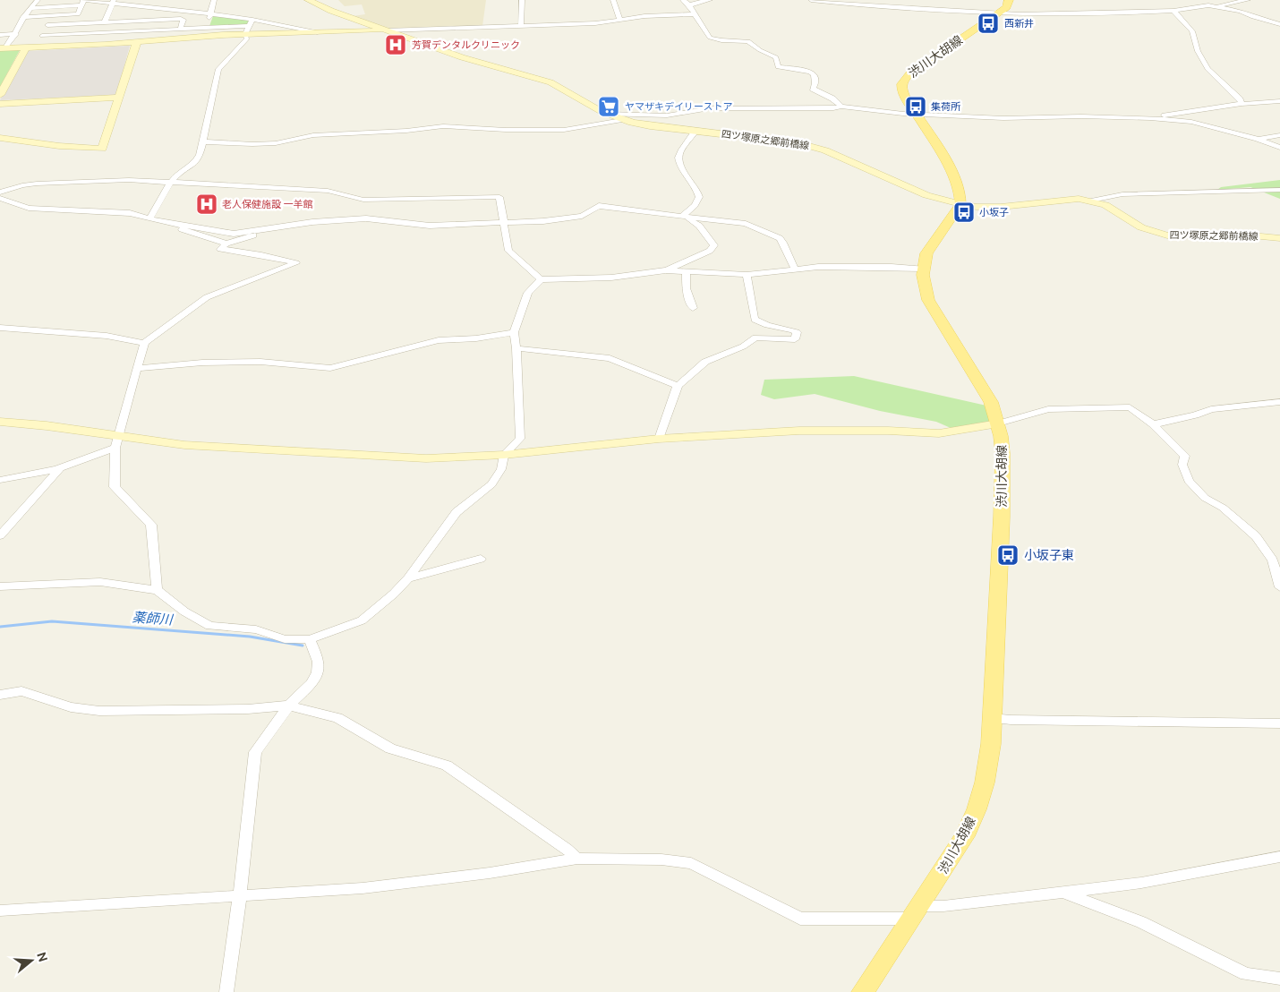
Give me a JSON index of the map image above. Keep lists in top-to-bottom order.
{
  "streets": {
    "main road": ["渋川大胡線"],
    "street": ["四ツ塚原之郷前橋線"]
  },
  "crossings": [
    ["渋川大胡線", "四ツ塚原之郷前橋線"]
  ],
  "water": ["薬師川"],
  "places": {
    "bus stop": [
      "西新井",
      "集荷所",
      "小坂子",
      "小坂子東"
    ],
    "hospital": ["芳賀デンタルクリニック", "老人保健施設 一羊館"],
    "supermarket": ["ヤマザキデイリーストア"]
  },
  "north": "right"
}
